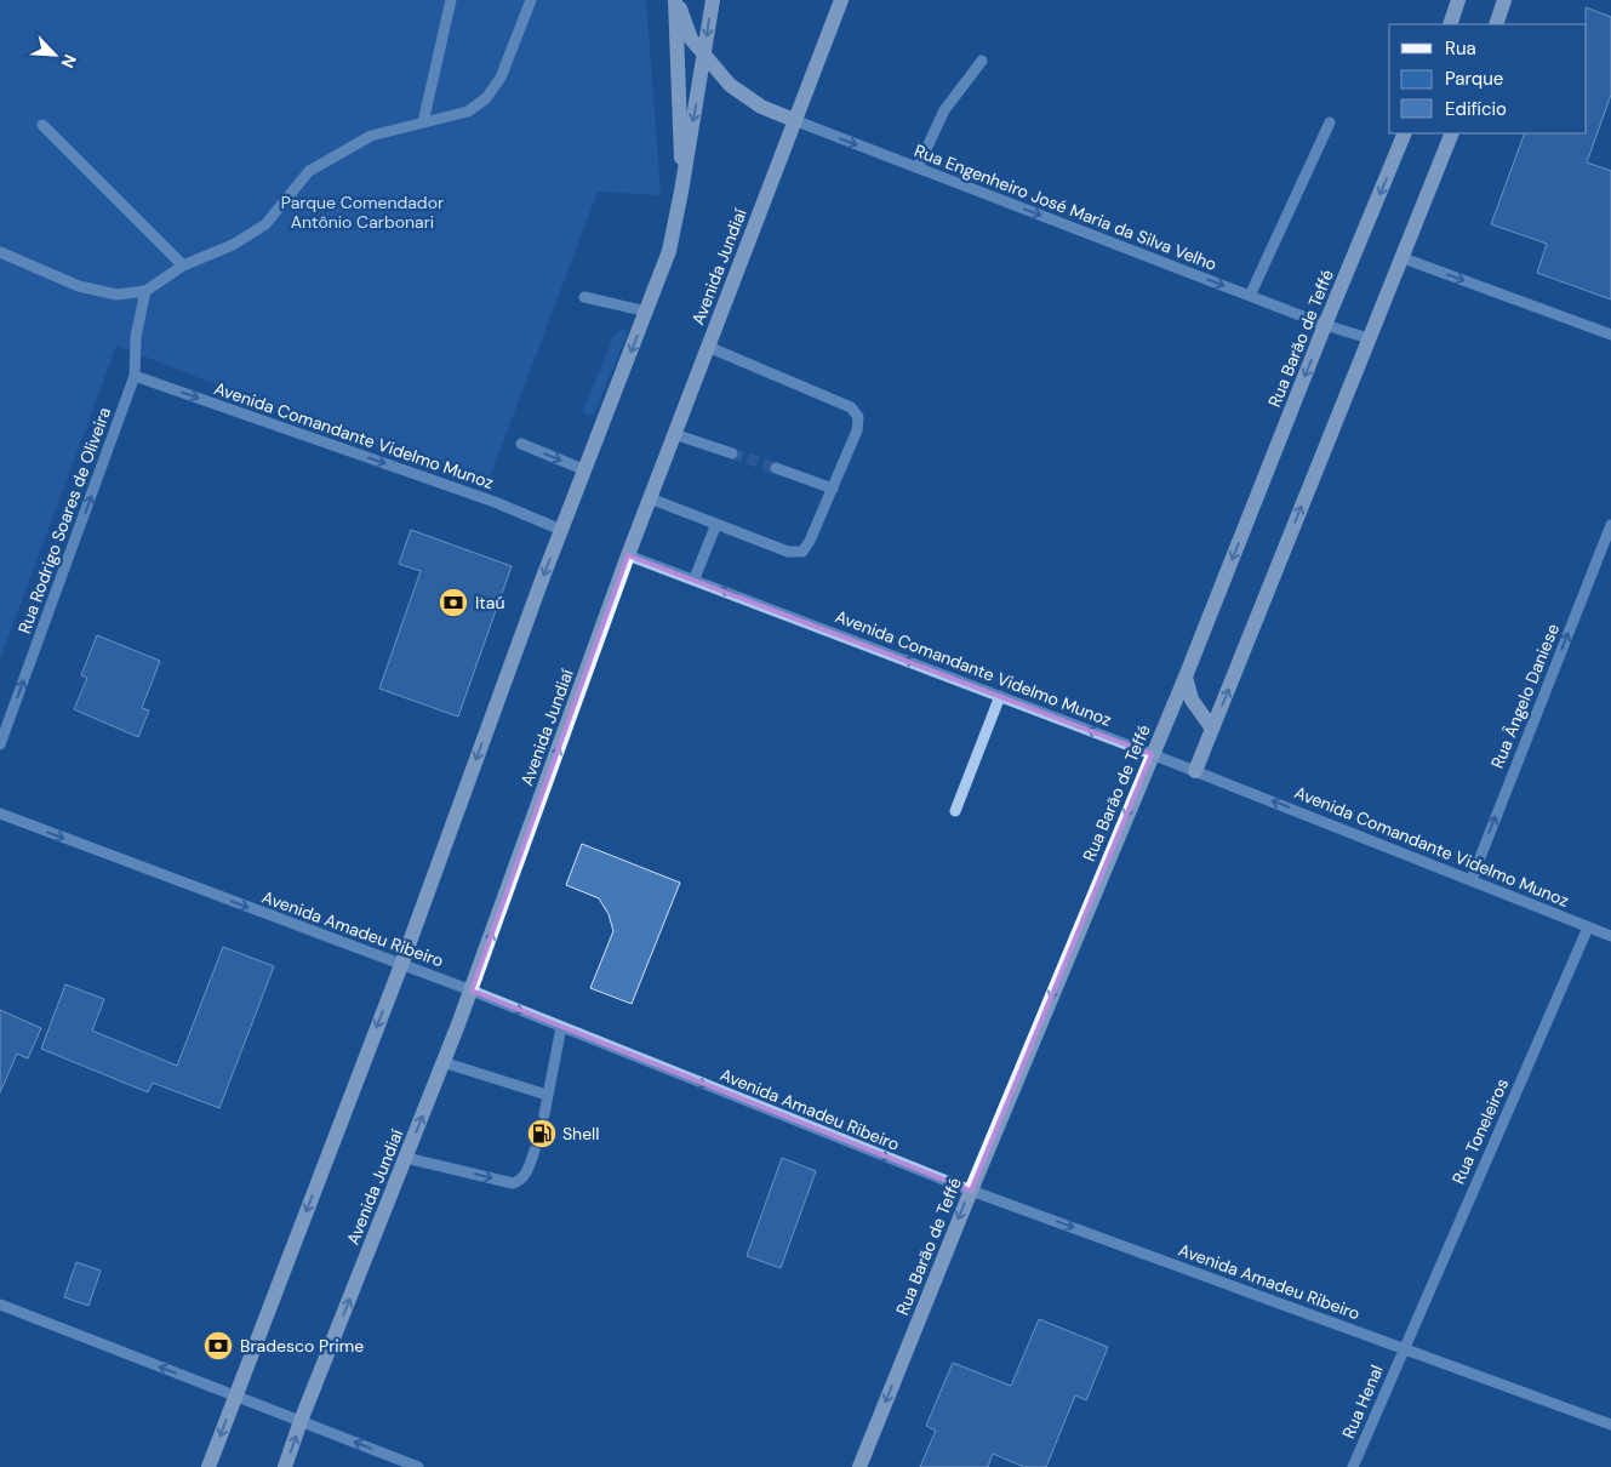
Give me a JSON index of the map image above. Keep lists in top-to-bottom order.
{
  "streets": {
    "main road": ["Avenida Jundiaí", "Rua Barão de Teffé"],
    "street": [
      "Rua Engenheiro José Maria da Silva Velho",
      "Avenida Comandante Videlmo Munoz",
      "Rua Rodrigo Soares de Oliveira",
      "Rua Ângelo Daniese",
      "Avenida Amadeu Ribeiro",
      "Rua Toneleiros",
      "Rua Henal"
    ]
  },
  "crossings": [
    ["Rua Engenheiro José Maria da Silva Velho", "Avenida Jundiaí"],
    ["Rua Engenheiro José Maria da Silva Velho", "Rua Barão de Teffé"],
    ["Avenida Jundiaí", "Avenida Comandante Videlmo Munoz"],
    ["Avenida Jundiaí", "Avenida Amadeu Ribeiro"],
    ["Rua Barão de Teffé", "Avenida Comandante Videlmo Munoz"],
    ["Rua Barão de Teffé", "Avenida Amadeu Ribeiro"],
    ["Avenida Comandante Videlmo Munoz", "Rua Rodrigo Soares de Oliveira"],
    ["Avenida Comandante Videlmo Munoz", "Rua Ângelo Daniese"],
    ["Avenida Comandante Videlmo Munoz", "Rua Toneleiros"],
    ["Avenida Amadeu Ribeiro", "Rua Toneleiros"],
    ["Avenida Amadeu Ribeiro", "Rua Henal"],
    ["Rua Toneleiros", "Rua Henal"]
  ],
  "one_way": [
    "Rua Engenheiro José Maria da Silva Velho",
    "Rua Rodrigo Soares de Oliveira",
    "Rua Ângelo Daniese",
    "Avenida Amadeu Ribeiro"
  ],
  "parks": ["Parque Comendador Antônio Carbonari"],
  "places": {
    "bank": ["Itaú", "Bradesco Prime"],
    "fuel station": ["Shell"]
  },
  "legend": ["Rua", "Parque", "Edifício"],
  "north": "bottom right"
}
